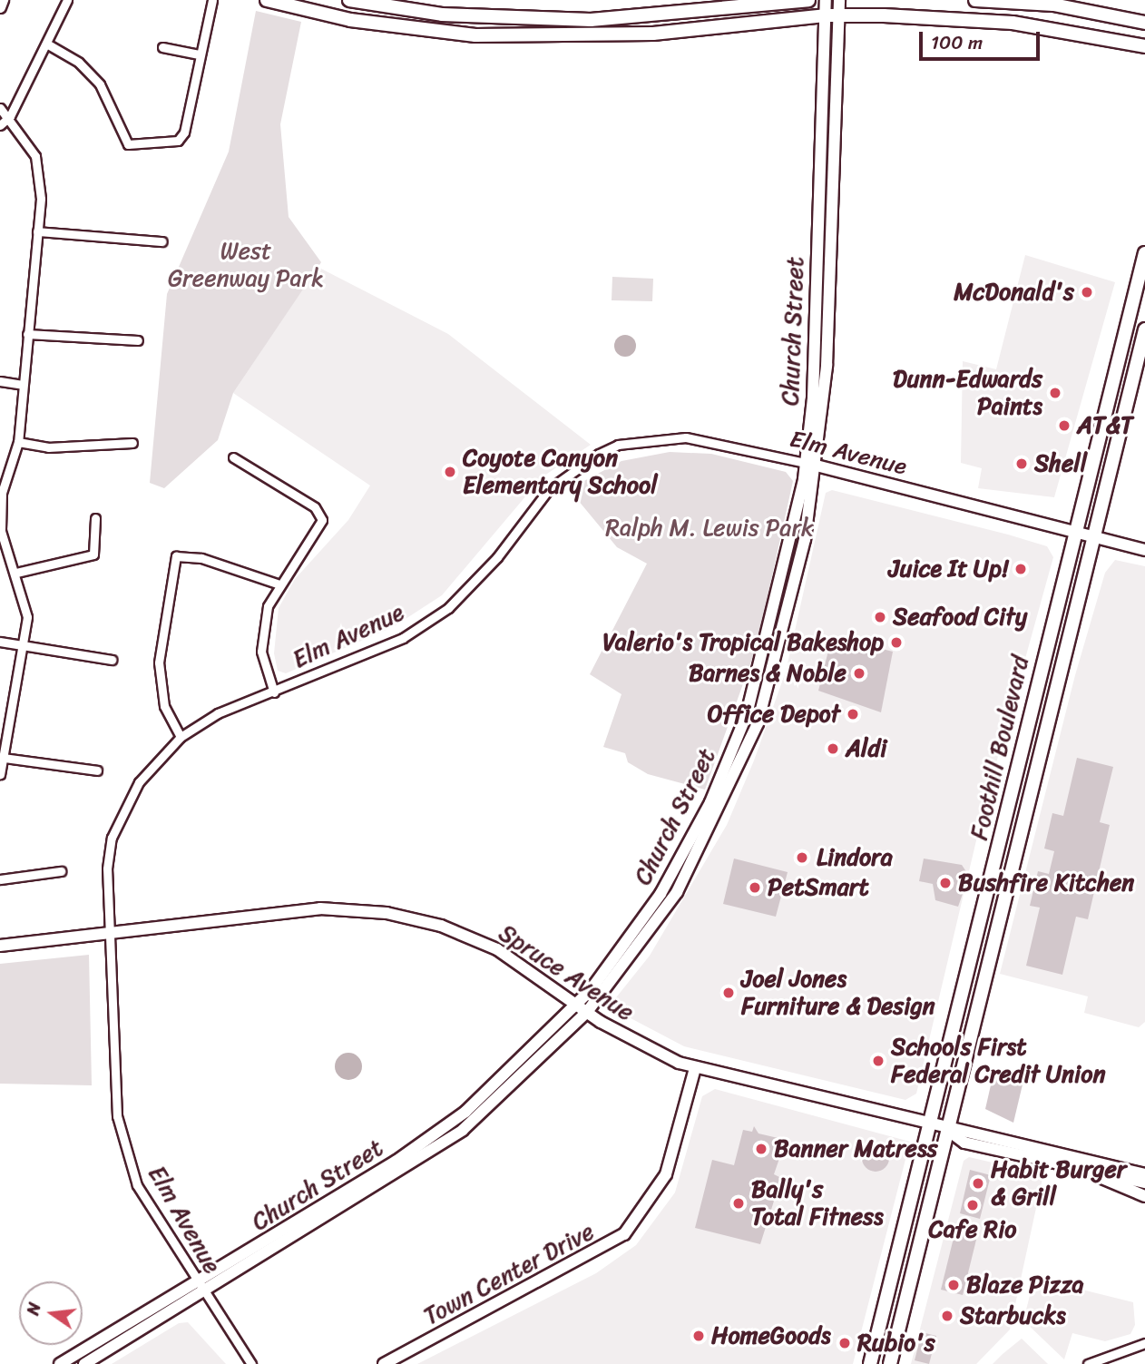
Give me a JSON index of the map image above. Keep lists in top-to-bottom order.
{
  "streets": {
    "main road": [
      "Church Street",
      "Elm Avenue",
      "Foothill Boulevard",
      "Spruce Avenue",
      "Town Center Drive"
    ]
  },
  "crossings": [
    ["Church Street", "Elm Avenue"],
    ["Church Street", "Spruce Avenue"],
    ["Elm Avenue", "Foothill Boulevard"],
    ["Elm Avenue", "Spruce Avenue"],
    ["Foothill Boulevard", "Spruce Avenue"],
    ["Spruce Avenue", "Town Center Drive"]
  ],
  "parks": ["West Greenway Park", "Ralph M. Lewis Park"],
  "places": [
    "McDonald's",
    "Dunn-Edwards Paints",
    "AT&T",
    "Shell",
    "Coyote Canyon Elementary School",
    "Juice It Up!",
    "Seafood City",
    "Valerio's Tropical Bakeshop",
    "Barnes & Noble",
    "Office Depot",
    "Aldi",
    "Lindora",
    "Bushfire Kitchen",
    "PetSmart",
    "Joel Jones Furniture & Design",
    "Schools First Federal Credit Union",
    "Banner Matress",
    "Habit Burger & Grill",
    "Bally's Total Fitness",
    "Cafe Rio",
    "Blaze Pizza",
    "Starbucks",
    "HomeGoods",
    "Rubio's"
  ],
  "scale_bar": "100 m",
  "north": "left"
}
